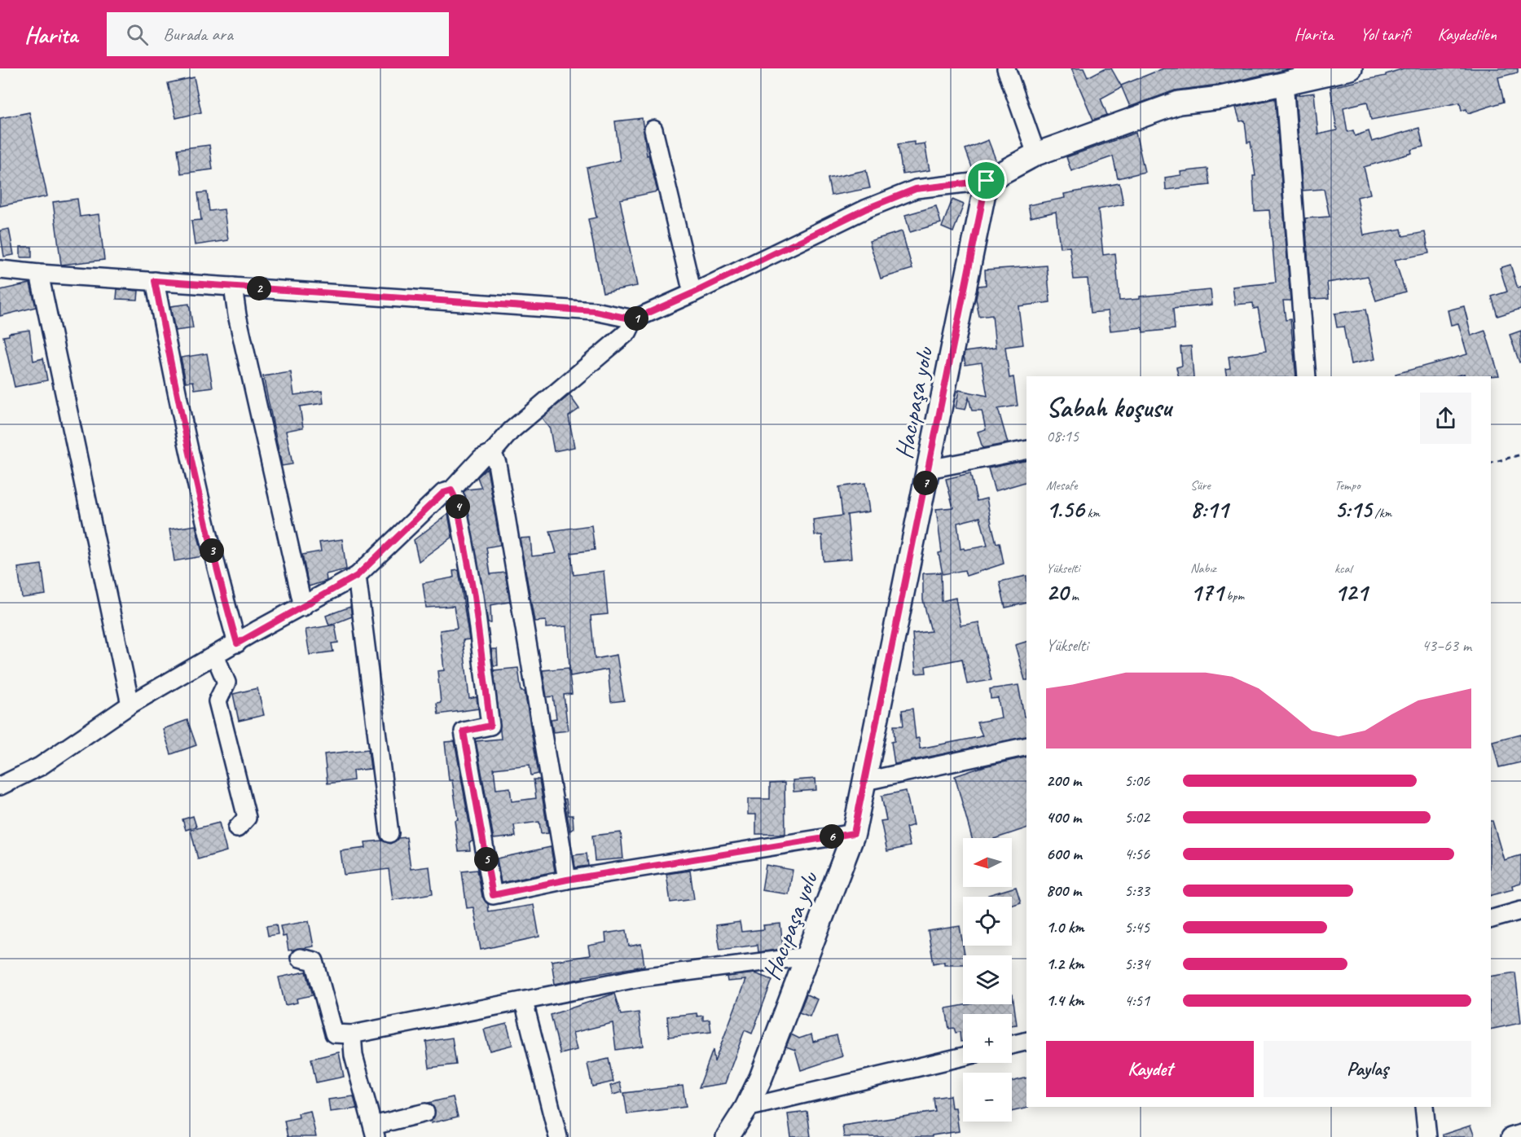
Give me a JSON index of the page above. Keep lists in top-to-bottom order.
{
  "streets": {
    "main road": ["Hacıpaşa yolu"]
  },
  "north": "left",
  "page": {
    "header": "Harita",
    "search": "Burada ara",
    "nav": ["Harita", "Yol tarifi", "Kaydedilen"],
    "pins": [
      "2",
      "1",
      "7",
      "4",
      "3",
      "6",
      "5"
    ],
    "heading": ["Sabah koşusu", "08:15"],
    "stats": [
      ["Mesafe", "1.56 km"],
      ["Süre", "8:11"],
      ["Tempo", "5:15 /km"],
      ["Yükselti", "20 m"],
      ["Nabız", "171 bpm"],
      ["kcal", "121"]
    ],
    "chart": ["Yükselti", "43–63 m"],
    "list": [
      {
        "name": "200 m",
        "note": "5:06"
      },
      {
        "name": "400 m",
        "note": "5:02"
      },
      {
        "name": "600 m",
        "note": "4:56"
      },
      {
        "name": "800 m",
        "note": "5:33"
      },
      {
        "name": "1.0 km",
        "note": "5:45"
      },
      {
        "name": "1.2 km",
        "note": "5:34"
      },
      {
        "name": "1.4 km",
        "note": "4:51"
      }
    ],
    "map_buttons": ["+", "−"],
    "buttons": ["Kaydet", "Paylaş"]
  }
}
